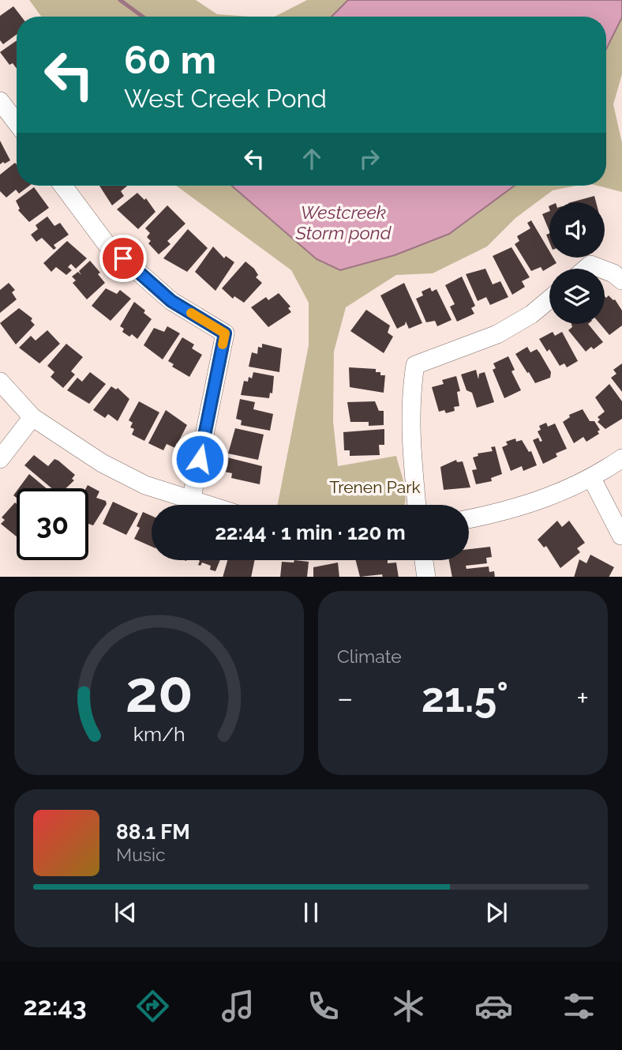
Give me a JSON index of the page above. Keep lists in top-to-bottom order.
{
  "water": ["Westcreek Storm pond"],
  "parks": ["Trenen Park"],
  "page": {
    "turn": ["60 m", "West Creek Pond"],
    "limit": "30",
    "trip": "22:44 · 1 min · 120 m",
    "tile": "Climate",
    "heat": ["−", "21.5°", "+"],
    "song": ["88.1 FM", "Music"],
    "tabs": "22:43",
    "gauge": ["20", "km/h"]
  }
}
